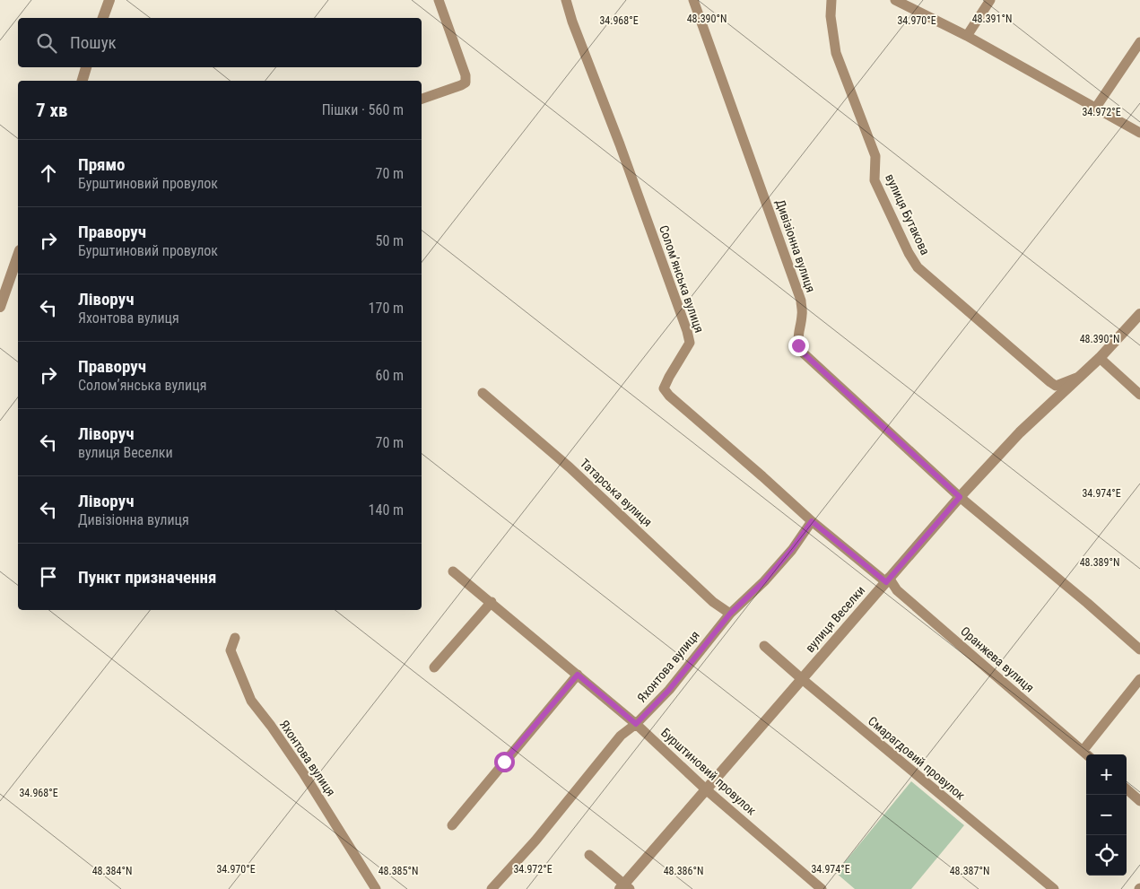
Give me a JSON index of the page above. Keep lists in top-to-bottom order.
{
  "streets": {
    "street": [
      "вулиця Бутакова",
      "Дивізіонна вулиця",
      "Соломʼянська вулиця",
      "Татарська вулиця",
      "вулиця Веселки",
      "Оранжева вулиця",
      "Яхонтова вулиця",
      "Смарагдовий провулок",
      "Бурштиновий провулок"
    ]
  },
  "crossings": [
    ["вулиця Бутакова", "вулиця Веселки"],
    ["Дивізіонна вулиця", "вулиця Веселки"],
    ["Соломʼянська вулиця", "вулиця Веселки"],
    ["Соломʼянська вулиця", "Оранжева вулиця"],
    ["Соломʼянська вулиця", "Яхонтова вулиця"],
    ["Татарська вулиця", "Яхонтова вулиця"],
    ["вулиця Веселки", "Оранжева вулиця"],
    ["вулиця Веселки", "Смарагдовий провулок"],
    ["вулиця Веселки", "Бурштиновий провулок"],
    ["Яхонтова вулиця", "Бурштиновий провулок"]
  ],
  "page": {
    "search": "Пошук",
    "heading": ["7 хв", "Пішки · 560 m"],
    "list": [
      ["Прямо", "Бурштиновий провулок", "70 m"],
      ["Праворуч", "Бурштиновий провулок", "50 m"],
      ["Ліворуч", "Яхонтова вулиця", "170 m"],
      ["Праворуч", "Соломʼянська вулиця", "60 m"],
      ["Ліворуч", "вулиця Веселки", "70 m"],
      ["Ліворуч", "Дивізіонна вулиця", "140 m"],
      "Пункт призначення"
    ],
    "map_buttons": ["+", "−"]
  },
  "coordinates": [
    "48.390°N",
    "48.391°N",
    "34.968°E",
    "34.970°E",
    "34.972°E",
    "34.974°E",
    "48.389°N",
    "48.384°N",
    "48.385°N",
    "48.386°N",
    "48.387°N"
  ]
}
